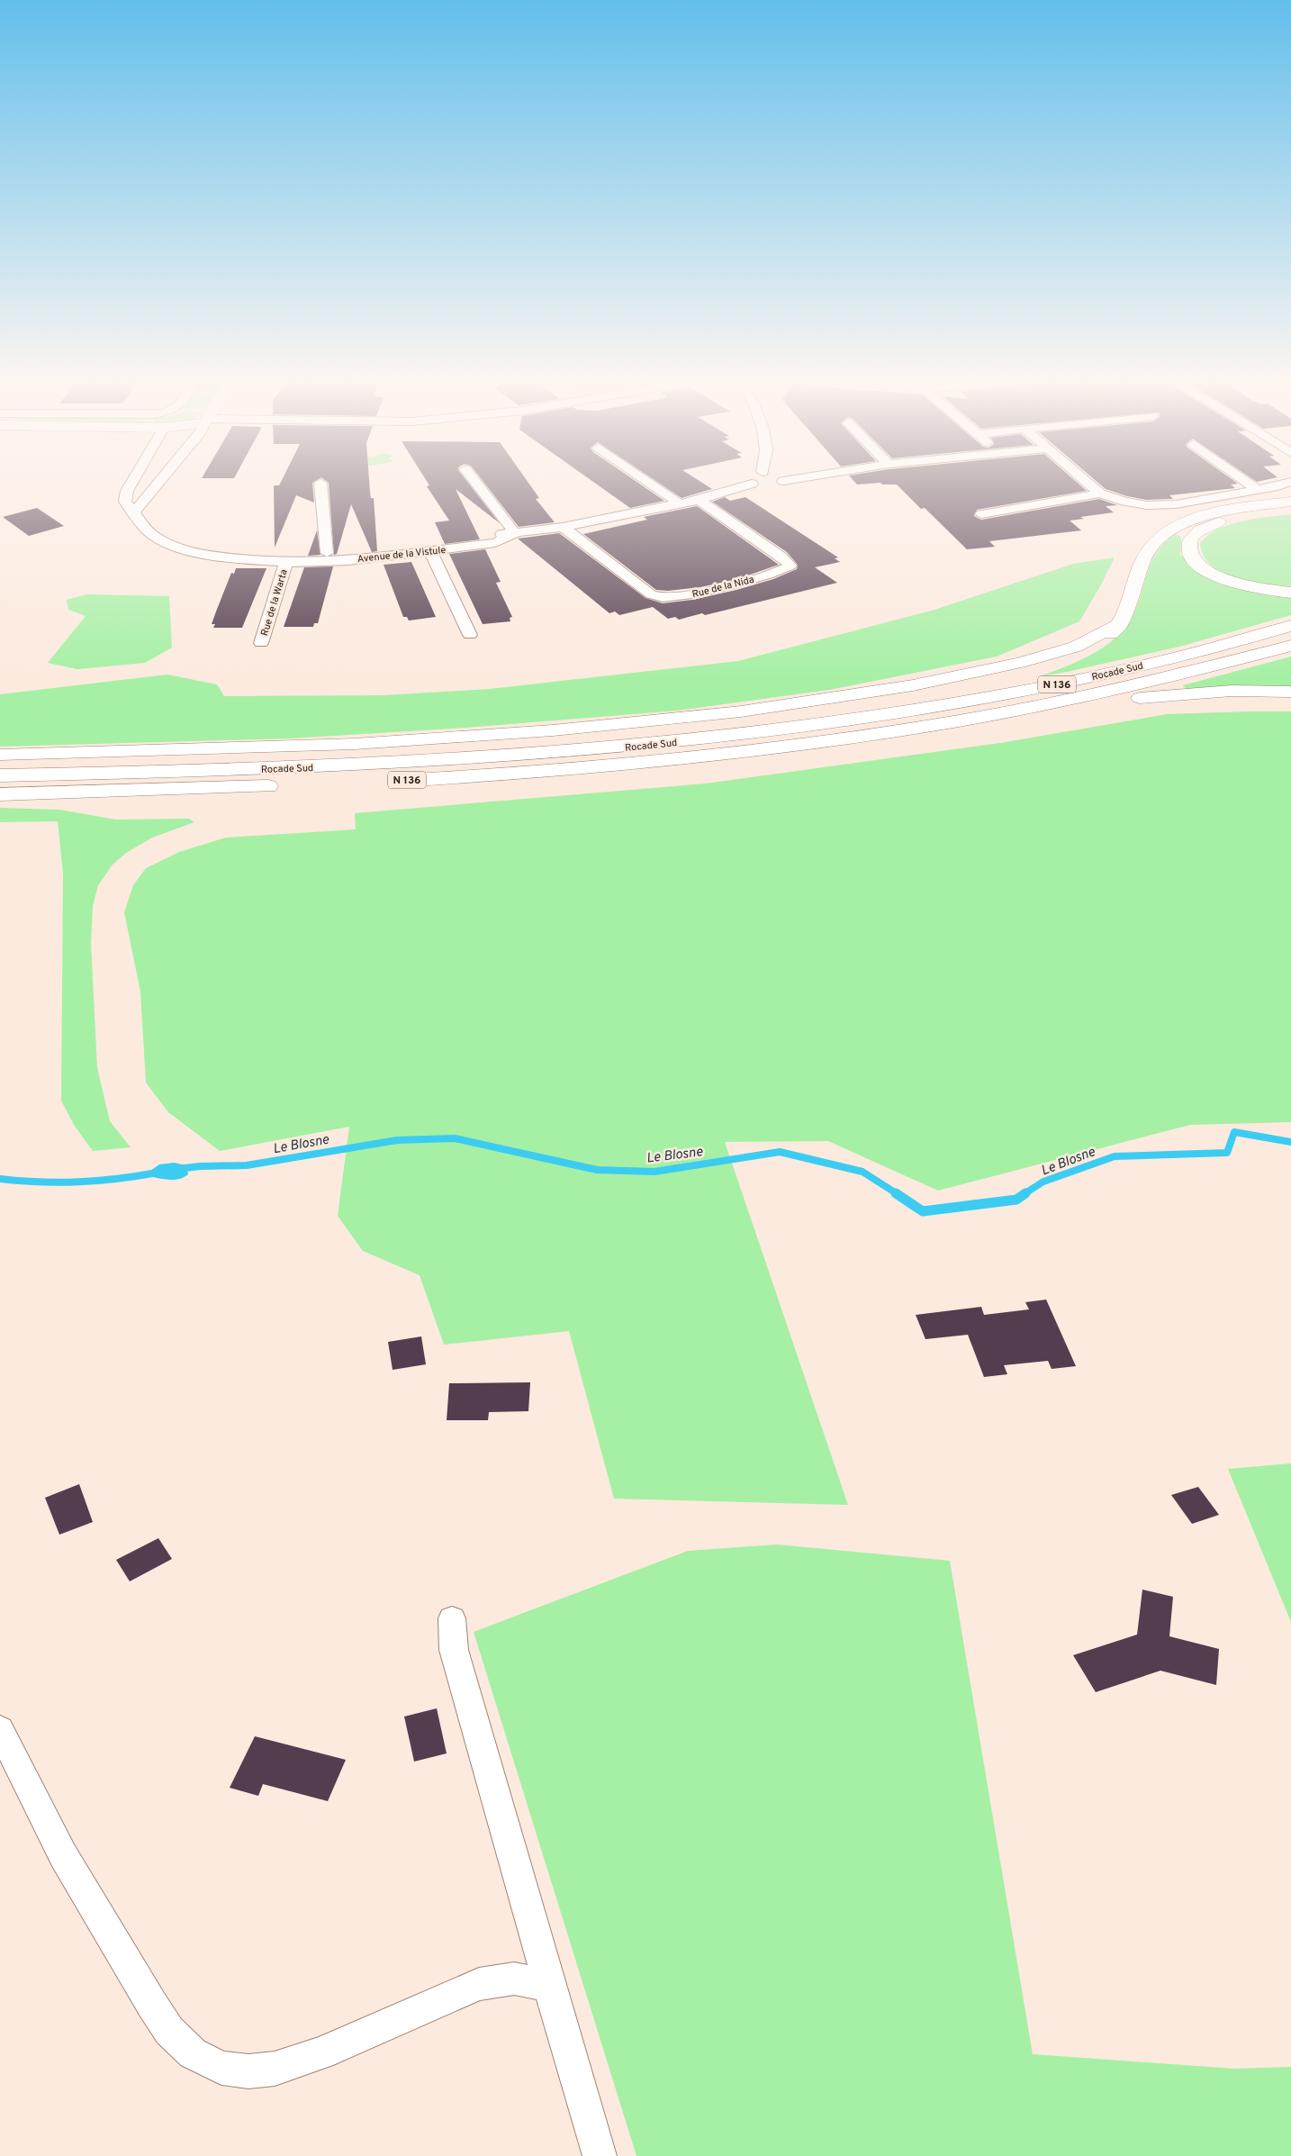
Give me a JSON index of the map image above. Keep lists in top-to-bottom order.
{
  "streets": {
    "main road": ["Rocade Sud", "N 136"],
    "street": ["Avenue de la Vistule", "Rue de la Nida", "Rue de la Warta"]
  },
  "crossings": [
    ["Avenue de la Vistule", "Rue de la Nida"],
    ["Avenue de la Vistule", "Rue de la Warta"]
  ],
  "water": ["Le Blosne"]
}
